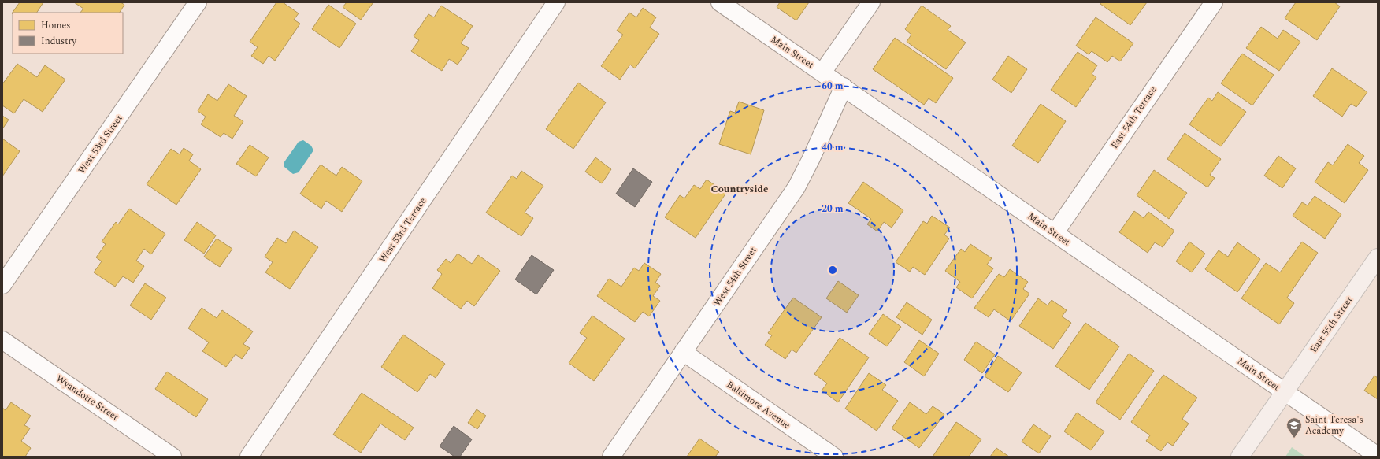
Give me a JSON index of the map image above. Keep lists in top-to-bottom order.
{
  "streets": {
    "main road": ["East 55th Street"],
    "street": [
      "Main Street",
      "East 54th Terrace",
      "West 53rd Street",
      "West 53rd Terrace",
      "West 54th Street",
      "Wyandotte Street",
      "Baltimore Avenue"
    ]
  },
  "crossings": [
    ["Main Street", "East 54th Terrace"],
    ["Main Street", "West 54th Street"],
    ["Main Street", "East 55th Street"],
    ["West 54th Street", "Baltimore Avenue"]
  ],
  "districts": ["Countryside"],
  "places": {
    "school or university": ["Saint Teresa's Academy"]
  },
  "legend": ["Homes", "Industry"],
  "rings": ["60 m", "40 m", "20 m"]
}
